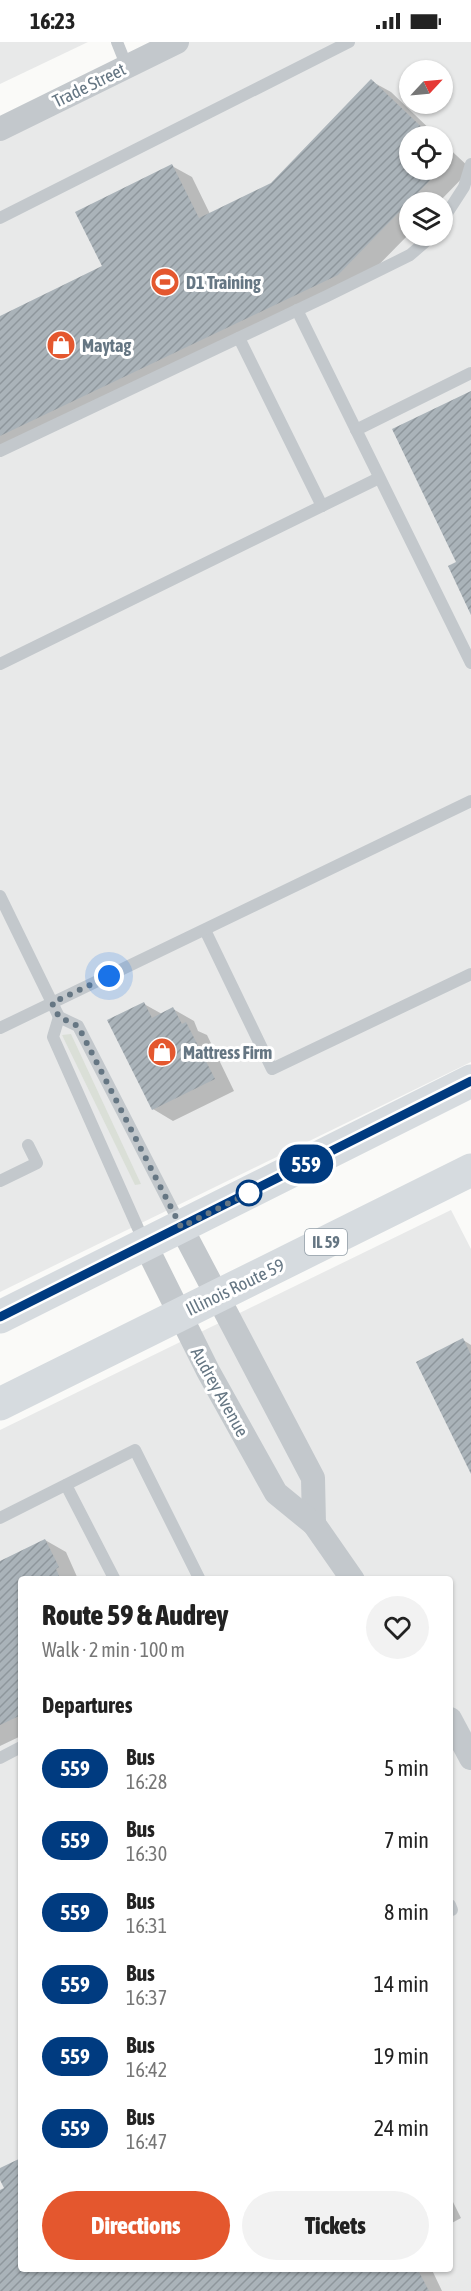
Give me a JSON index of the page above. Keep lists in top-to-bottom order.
{
  "streets": {
    "main road": ["IL 59", "Illinois Route 59"],
    "street": ["Trade Street", "Audrey Avenue"]
  },
  "crossings": [
    ["Illinois Route 59", "Audrey Avenue"]
  ],
  "places": {
    "sports": ["D1 Training"],
    "shop": ["Maytag", "Mattress Firm"]
  },
  "lines": ["bus line 559"],
  "north": "top right",
  "page": {
    "status": "16:23",
    "on_map": "559",
    "heading": [
      ["Route 59 & Audrey", "Walk · 2 min · 100 m"],
      "Departures"
    ],
    "list": [
      {
        "mark": "559",
        "name": "Bus",
        "note": "16:28",
        "value": "5 min"
      },
      {
        "mark": "559",
        "name": "Bus",
        "note": "16:30",
        "value": "7 min"
      },
      {
        "mark": "559",
        "name": "Bus",
        "note": "16:31",
        "value": "8 min"
      },
      {
        "mark": "559",
        "name": "Bus",
        "note": "16:37",
        "value": "14 min"
      },
      {
        "mark": "559",
        "name": "Bus",
        "note": "16:42",
        "value": "19 min"
      },
      {
        "mark": "559",
        "name": "Bus",
        "note": "16:47",
        "value": "24 min"
      }
    ],
    "buttons": ["Directions", "Tickets"]
  }
}
